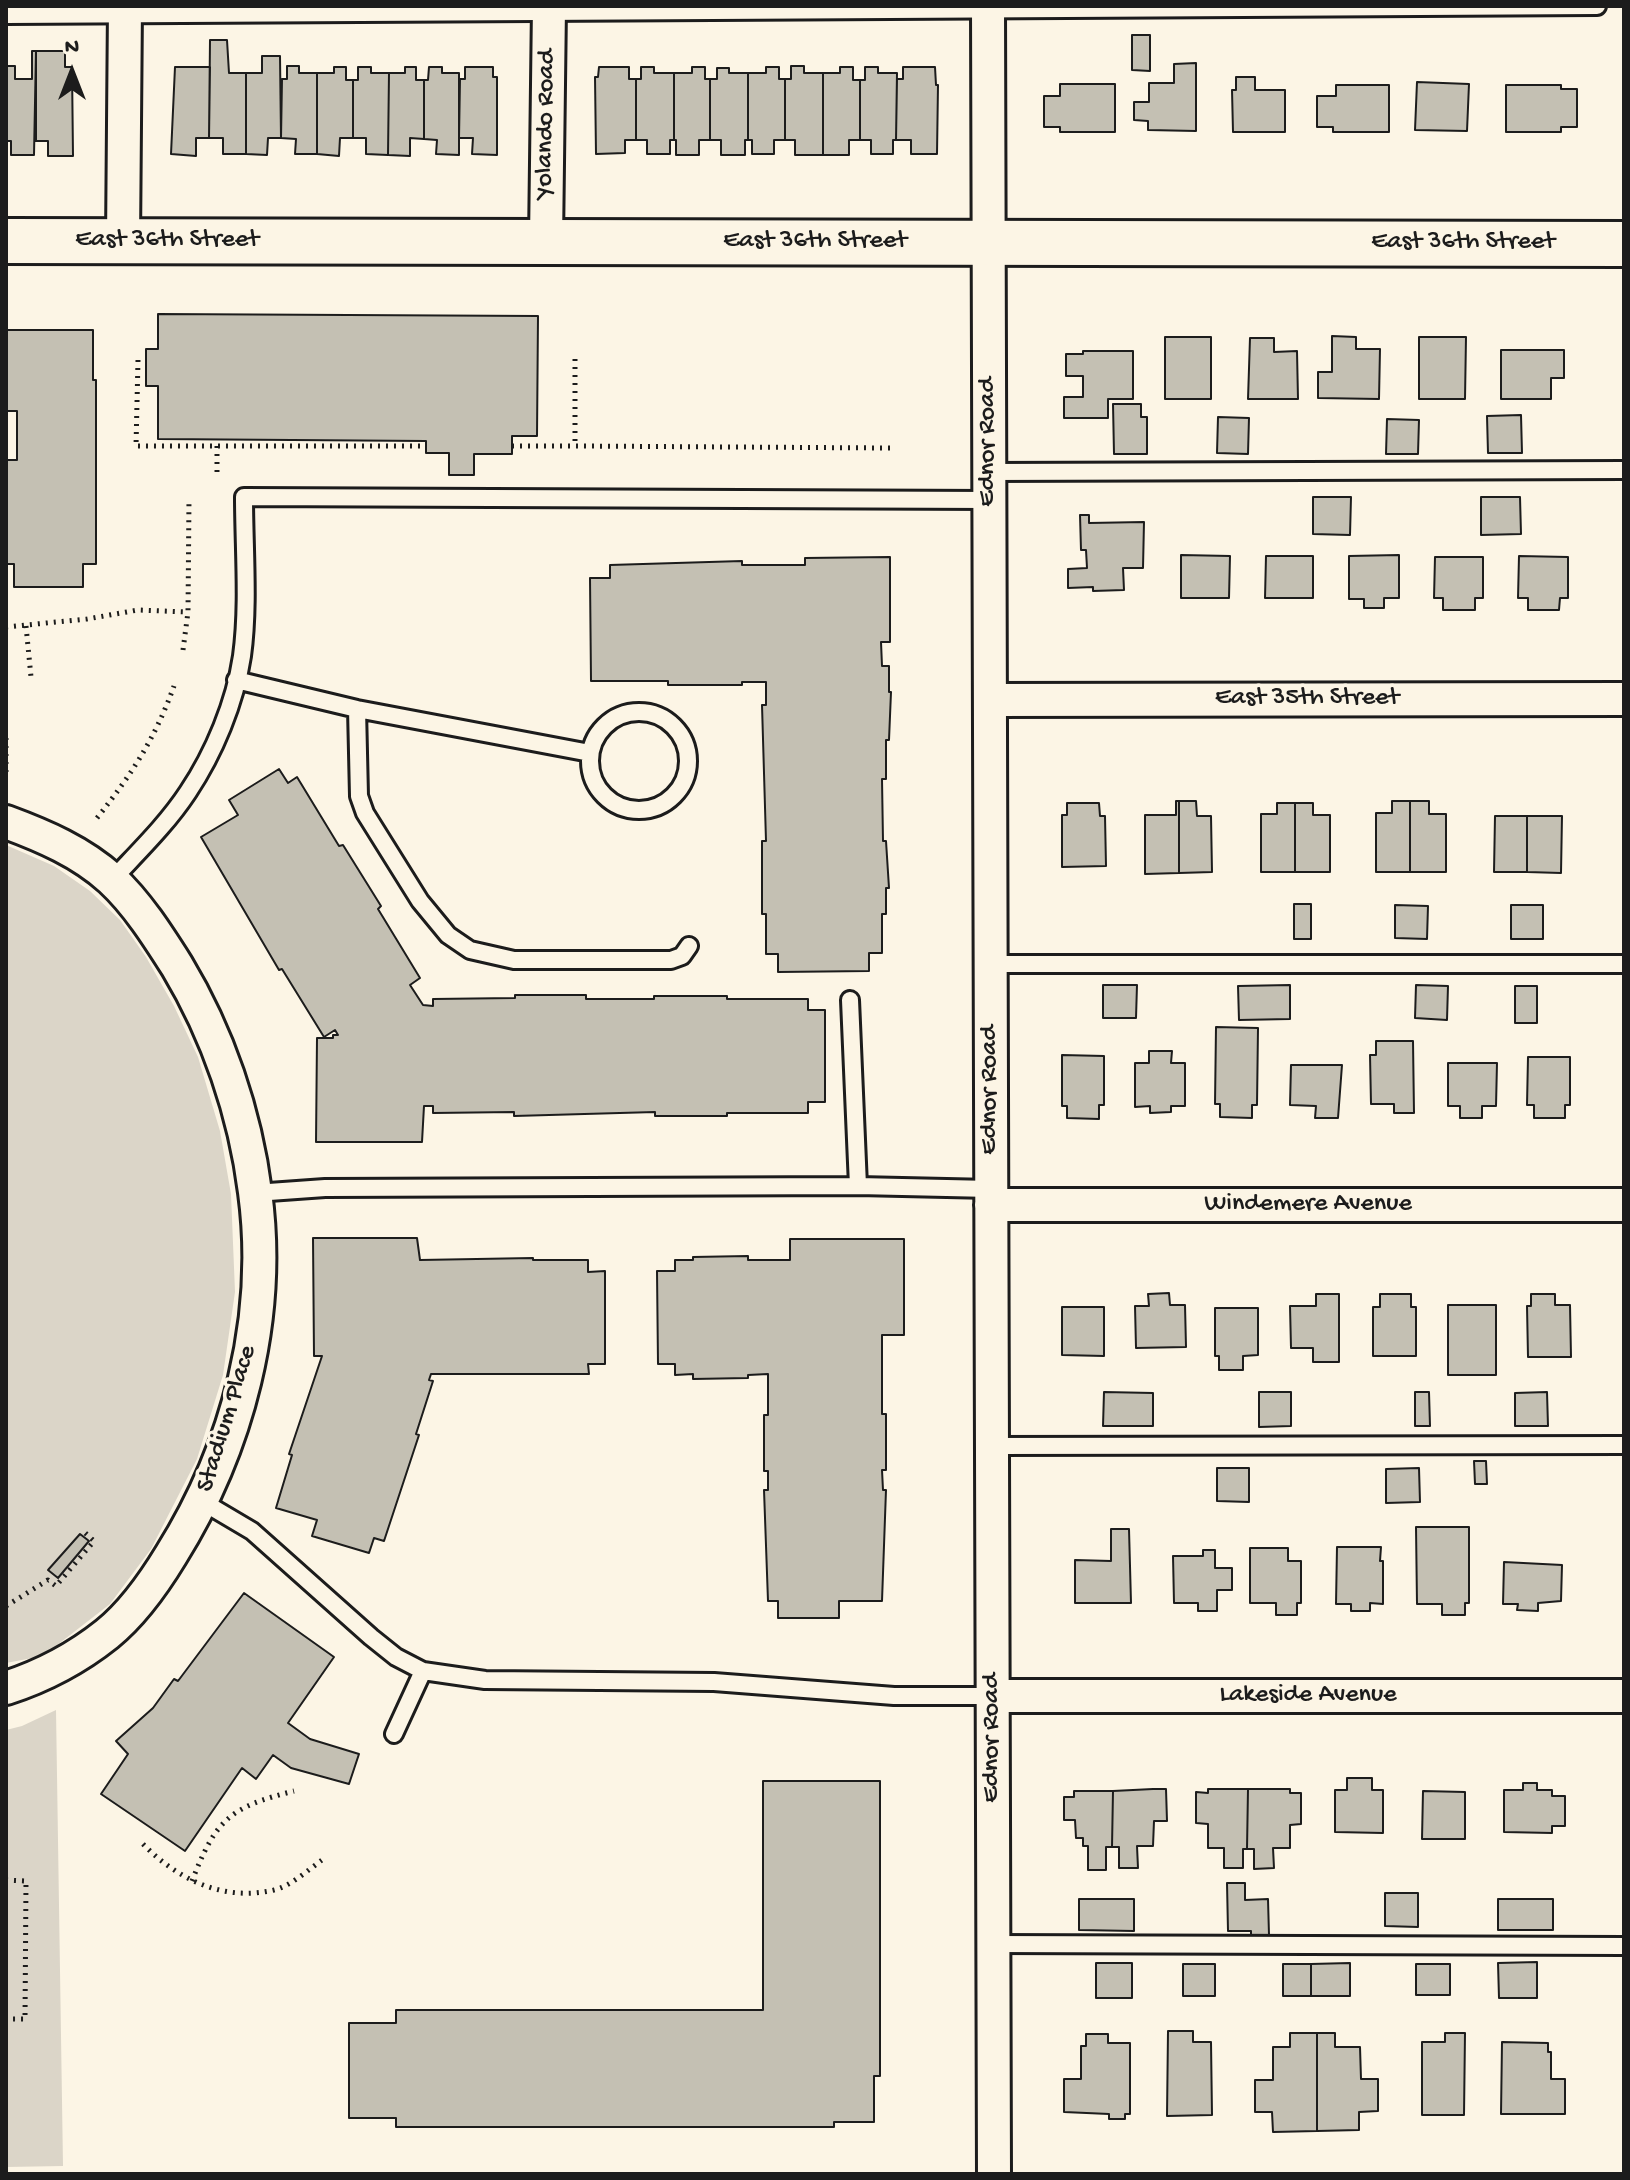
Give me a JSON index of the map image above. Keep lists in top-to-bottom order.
{
  "streets": {
    "street": [
      "Yolando Road",
      "East 36th Street",
      "Ednor Road",
      "East 35th Street",
      "Windemere Avenue",
      "Stadium Place",
      "Lakeside Avenue"
    ]
  },
  "crossings": [
    ["Yolando Road", "East 36th Street"],
    ["East 36th Street", "Ednor Road"],
    ["Ednor Road", "East 35th Street"],
    ["Ednor Road", "Windemere Avenue"],
    ["Ednor Road", "Lakeside Avenue"]
  ],
  "north": "top"
}
